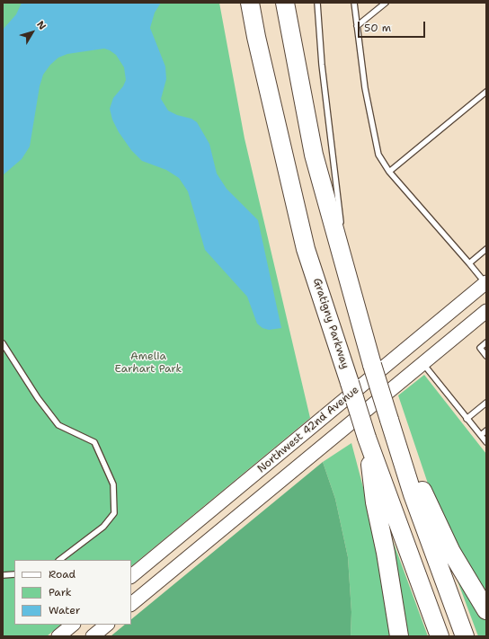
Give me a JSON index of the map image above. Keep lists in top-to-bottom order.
{
  "streets": {
    "highway": ["Gratigny Parkway"],
    "main road": ["Northwest 42nd Avenue"]
  },
  "parks": ["Amelia Earhart Park"],
  "legend": ["Road", "Park", "Water"],
  "scale_bar": "50 m",
  "north": "top right"
}
